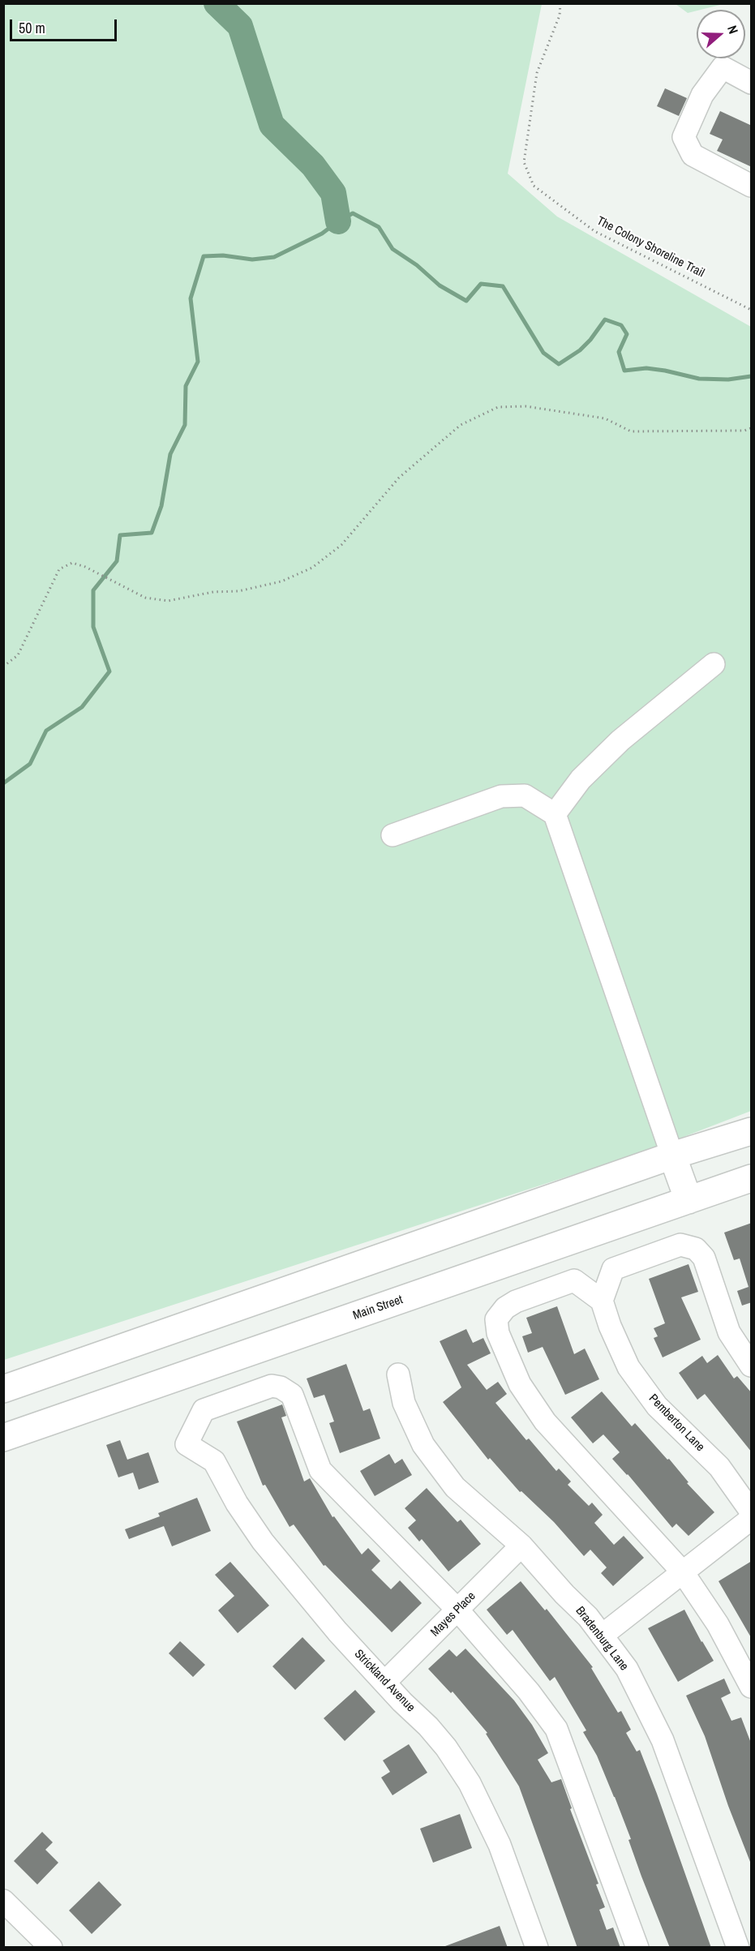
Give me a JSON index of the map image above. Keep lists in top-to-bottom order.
{
  "streets": {
    "main road": ["Main Street"],
    "street": [
      "Pemberton Lane",
      "Mayes Place",
      "Bradenburg Lane",
      "Strickland Avenue"
    ],
    "path": ["The Colony Shoreline Trail"]
  },
  "crossings": [
    ["Mayes Place", "Bradenburg Lane"],
    ["Mayes Place", "Strickland Avenue"]
  ],
  "scale_bar": "50 m",
  "north": "right"
}
